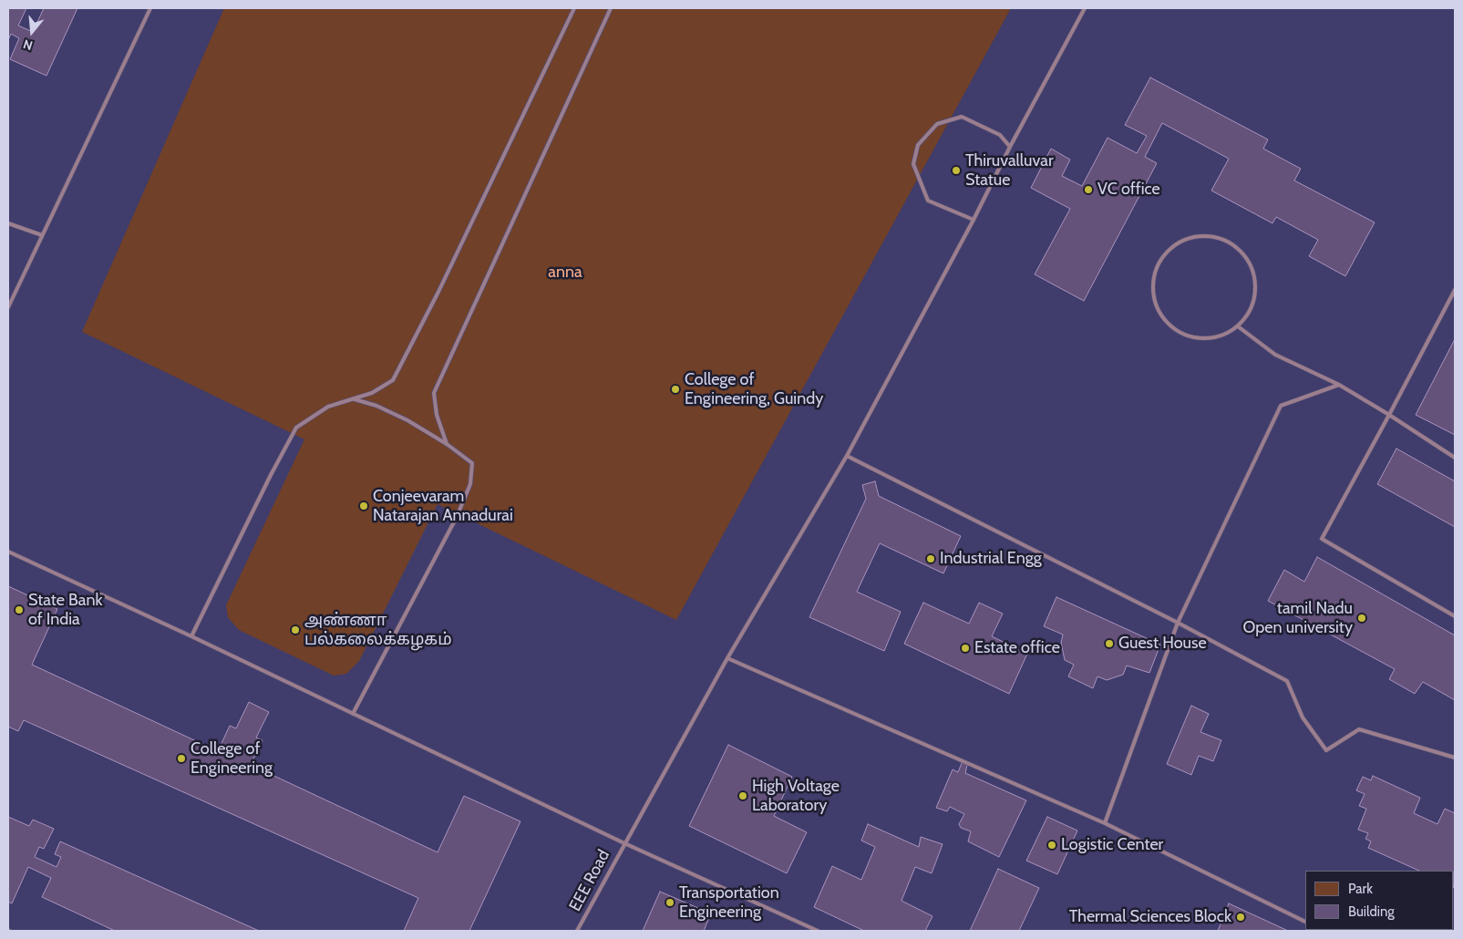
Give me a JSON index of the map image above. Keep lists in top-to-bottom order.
{
  "streets": {
    "lane": ["EEE Road"]
  },
  "parks": ["anna"],
  "places": [
    "Thiruvalluvar Statue",
    "VC office",
    "College of Engineering, Guindy",
    "Conjeevaram Natarajan Annadurai",
    "Industrial Engg",
    "State Bank of India",
    "tamil Nadu Open university",
    "அண்ணா பல்கலைக்கழகம்",
    "Guest House",
    "Estate office",
    "College of Engineering",
    "High Voltage Laboratory",
    "Logistic Center",
    "Transportation Engineering",
    "Thermal Sciences Block"
  ],
  "legend": ["Park", "Building"],
  "north": "bottom"
}
